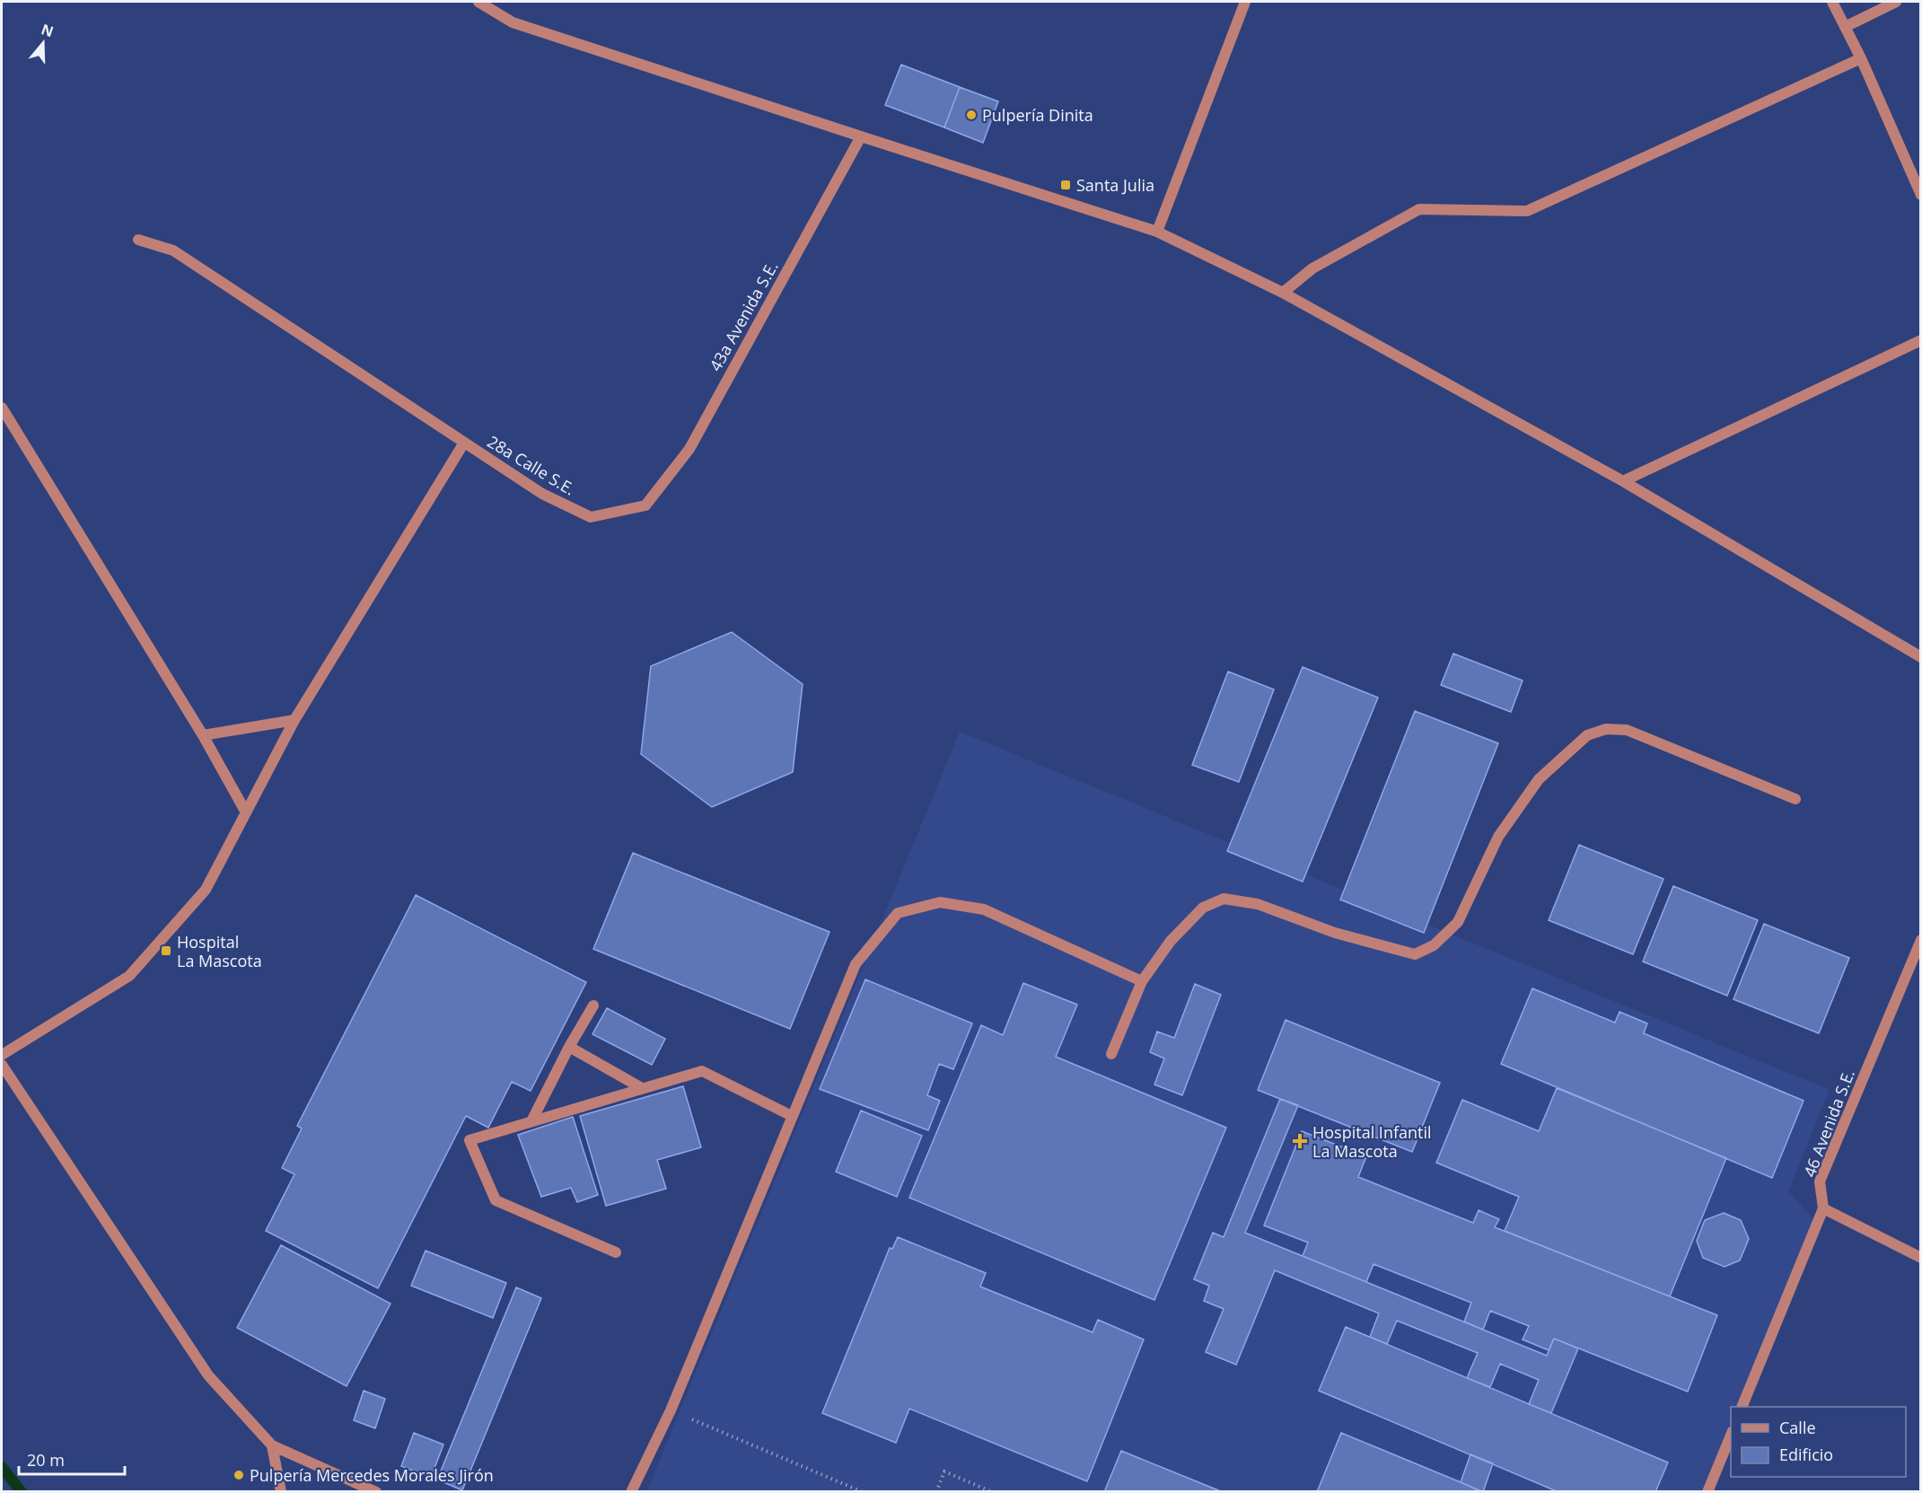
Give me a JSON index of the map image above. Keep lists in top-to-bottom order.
{
  "streets": {
    "street": ["43a Avenida S.E.", "28a Calle S.E.", "46 Avenida S.E."]
  },
  "crossings": [
    ["43a Avenida S.E.", "28a Calle S.E."]
  ],
  "places": {
    "other": ["Pulpería Dinita", "Pulpería Mercedes Morales Jirón"],
    "transit": ["Santa Julia", "Hospital La Mascota"],
    "health": ["Hospital Infantil La Mascota"]
  },
  "legend": ["Calle", "Edificio"],
  "scale_bar": "20 m",
  "north": "top"
}
